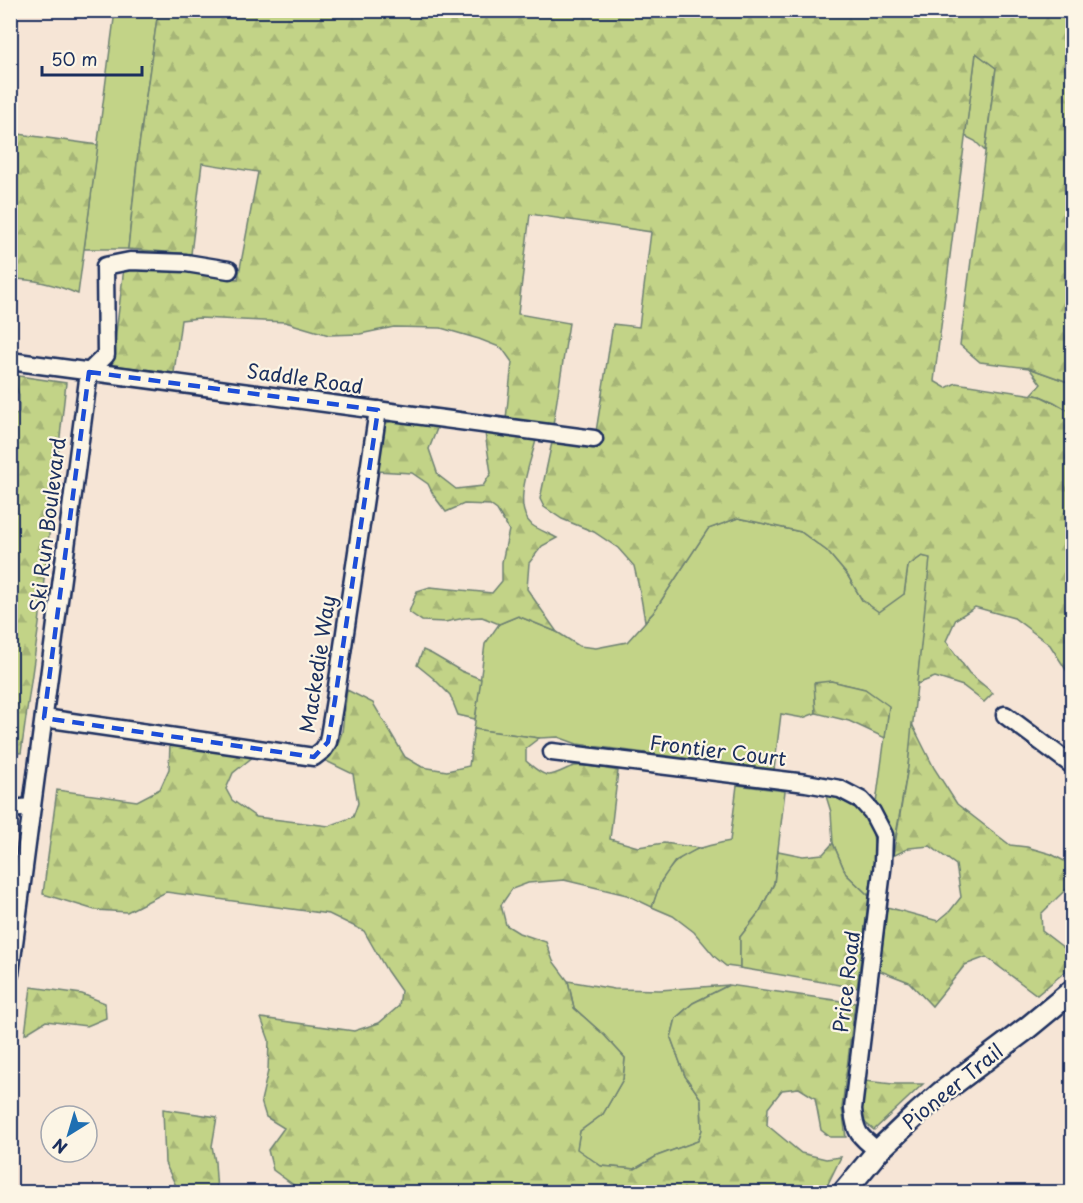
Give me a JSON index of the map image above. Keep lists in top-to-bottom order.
{
  "streets": {
    "main road": ["Pioneer Trail"],
    "street": [
      "Saddle Road",
      "Ski Run Boulevard",
      "Mackedie Way",
      "Frontier Court",
      "Price Road"
    ]
  },
  "crossings": [
    ["Saddle Road", "Ski Run Boulevard"],
    ["Saddle Road", "Mackedie Way"],
    ["Ski Run Boulevard", "Mackedie Way"],
    ["Frontier Court", "Price Road"],
    ["Price Road", "Pioneer Trail"]
  ],
  "scale_bar": "50 m",
  "north": "bottom left"
}
